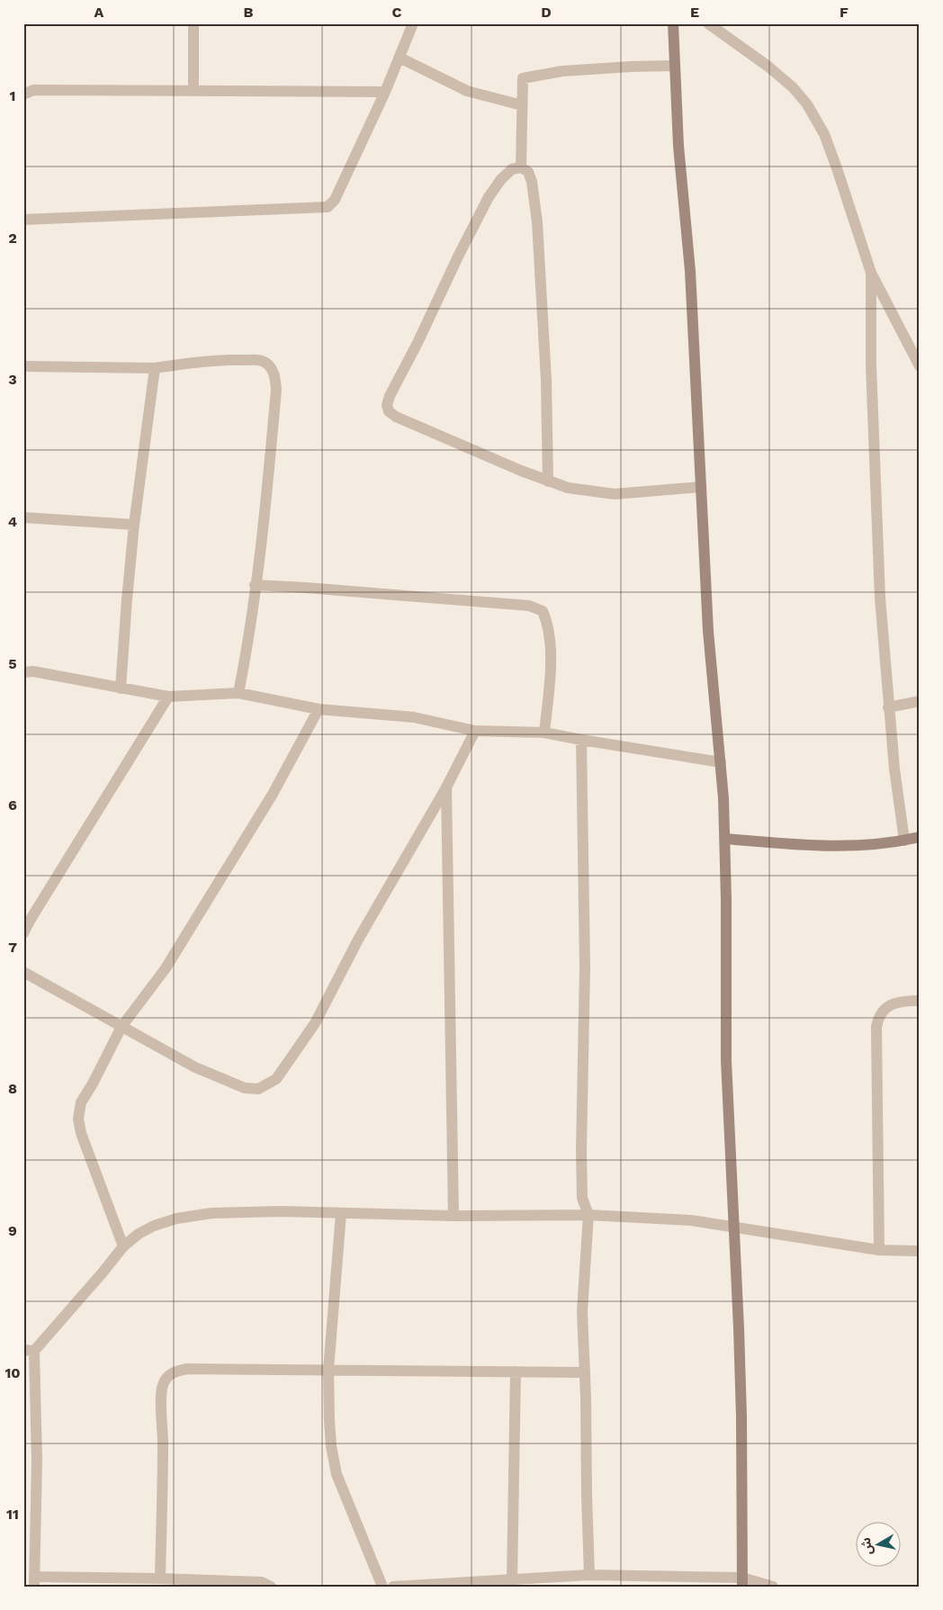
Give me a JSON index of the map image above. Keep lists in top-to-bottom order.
{
  "north": "left",
  "grid": {
    "columns": [
      "A",
      "B",
      "C",
      "D",
      "E",
      "F"
    ],
    "rows": [
      "1",
      "2",
      "3",
      "4",
      "5",
      "6",
      "7",
      "8",
      "9",
      "10",
      "11"
    ]
  }
}
